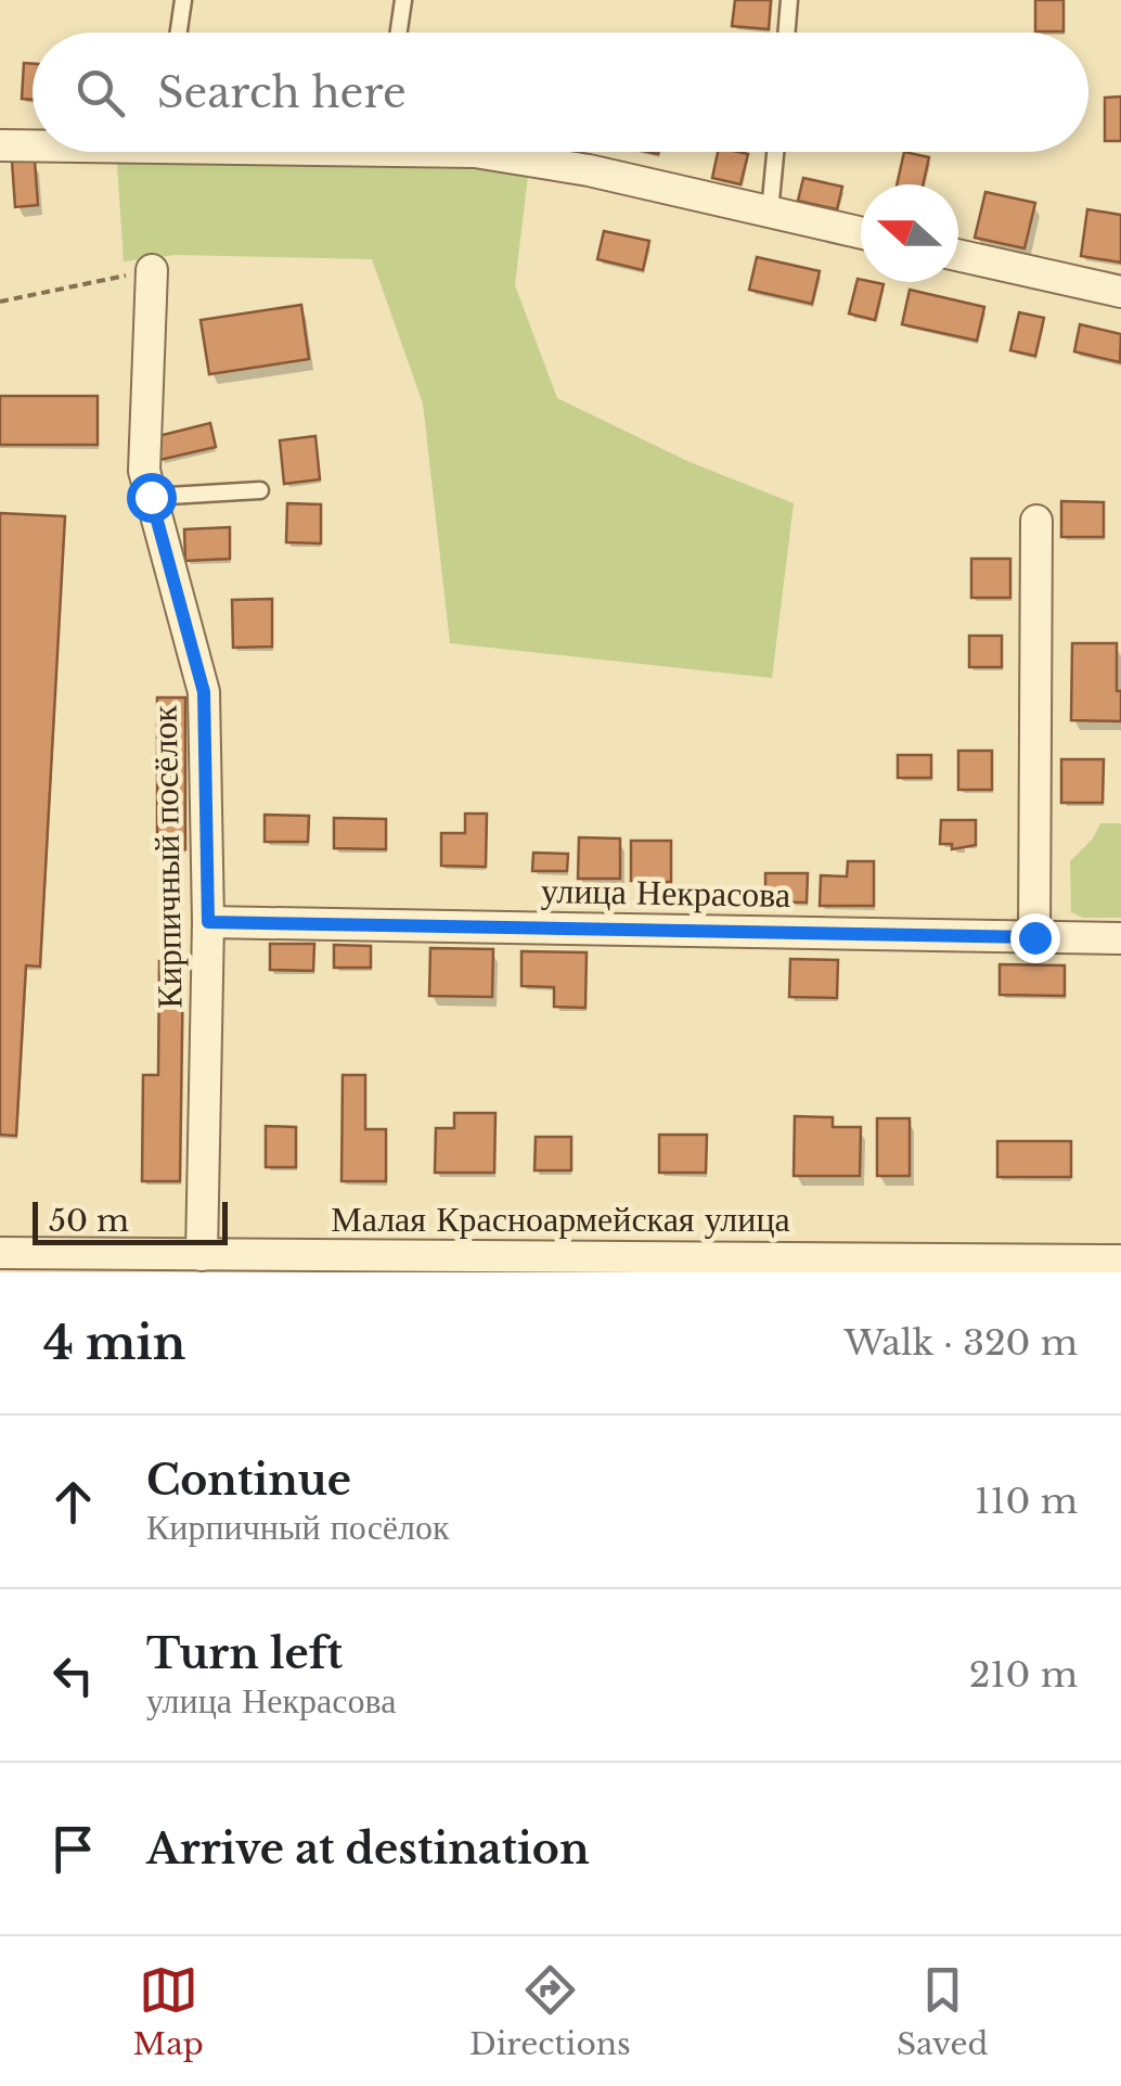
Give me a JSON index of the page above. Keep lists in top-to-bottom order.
{
  "streets": {
    "street": ["Кирпичный посёлок", "улица Некрасова", "Малая Красноармейская улица"]
  },
  "crossings": [
    ["Кирпичный посёлок", "улица Некрасова"],
    ["Кирпичный посёлок", "Малая Красноармейская улица"]
  ],
  "scale_bar": "50 m",
  "north": "left",
  "page": {
    "search": "Search here",
    "scale": "50 m",
    "heading": ["4 min", "Walk · 320 m"],
    "list": [
      ["Continue", "Кирпичный посёлок", "110 m"],
      ["Turn left", "улица Некрасова", "210 m"],
      "Arrive at destination"
    ],
    "nav": ["Map", "Directions", "Saved"]
  }
}
